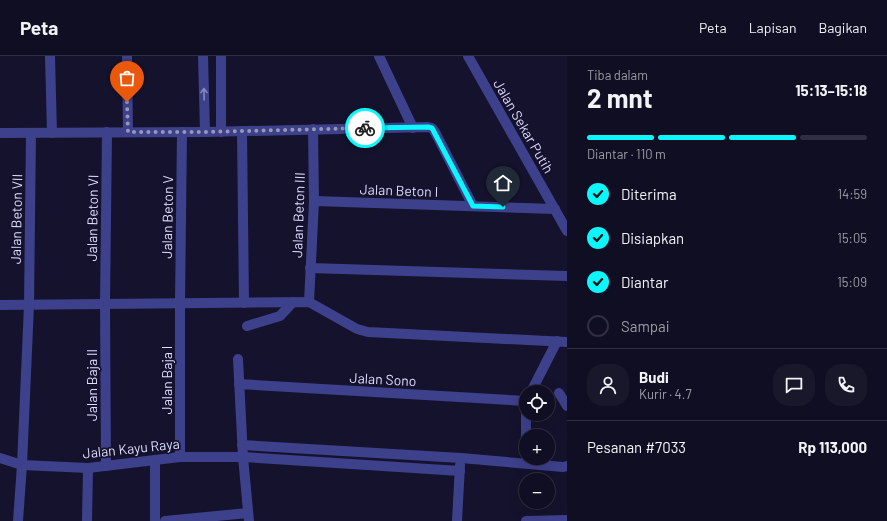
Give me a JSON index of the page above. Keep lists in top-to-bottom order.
{
  "streets": {
    "street": [
      "Jalan Sekar Putih",
      "Jalan Beton I",
      "Jalan Beton III",
      "Jalan Beton V",
      "Jalan Beton VI",
      "Jalan Beton VII",
      "Jalan Sono",
      "Jalan Baja I",
      "Jalan Baja II",
      "Jalan Kayu Raya"
    ]
  },
  "crossings": [
    ["Jalan Sekar Putih", "Jalan Beton I"],
    ["Jalan Beton I", "Jalan Beton III"],
    ["Jalan Beton V", "Jalan Baja I"],
    ["Jalan Beton VI", "Jalan Baja II"],
    ["Jalan Beton VII", "Jalan Kayu Raya"],
    ["Jalan Baja I", "Jalan Kayu Raya"],
    ["Jalan Baja II", "Jalan Kayu Raya"]
  ],
  "page": {
    "header": "Peta",
    "nav": ["Peta", "Lapisan", "Bagikan"],
    "heading": ["2 mnt", "Tiba dalam", "15:13–15:18"],
    "panel": [
      "Budi",
      "Kurir · 4.7",
      "Pesanan #7033",
      "Rp 113,000"
    ],
    "bar": "Diantar · 110 m",
    "list": [
      ["Diterima", "14:59"],
      ["Disiapkan", "15:05"],
      ["Diantar", "15:09"],
      "Sampai"
    ],
    "map_buttons": ["+", "−"]
  }
}
